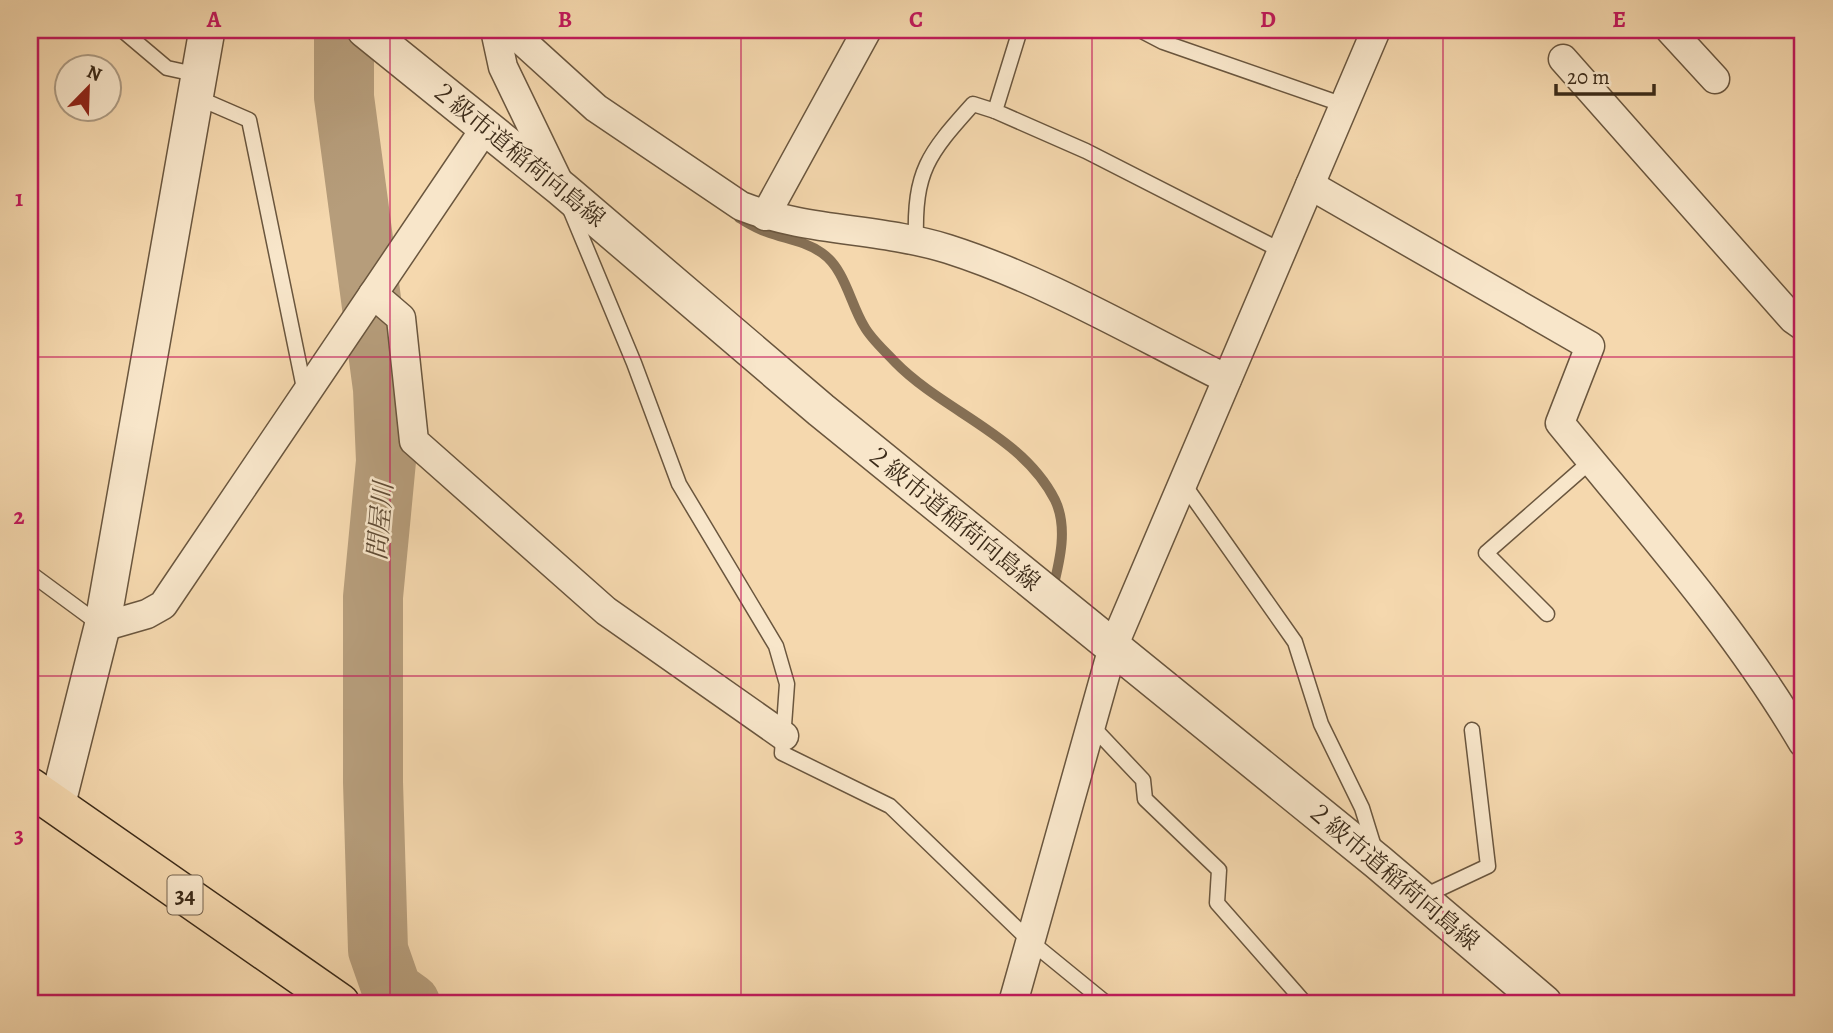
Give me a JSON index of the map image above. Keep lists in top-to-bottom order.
{
  "streets": {
    "main road": ["34"],
    "street": ["２級市道稲荷向島線"]
  },
  "water": ["問屋川"],
  "scale_bar": "20 m",
  "north": "top right",
  "grid": {
    "columns": [
      "A",
      "B",
      "C",
      "D",
      "E"
    ],
    "rows": ["1", "2", "3"]
  }
}
